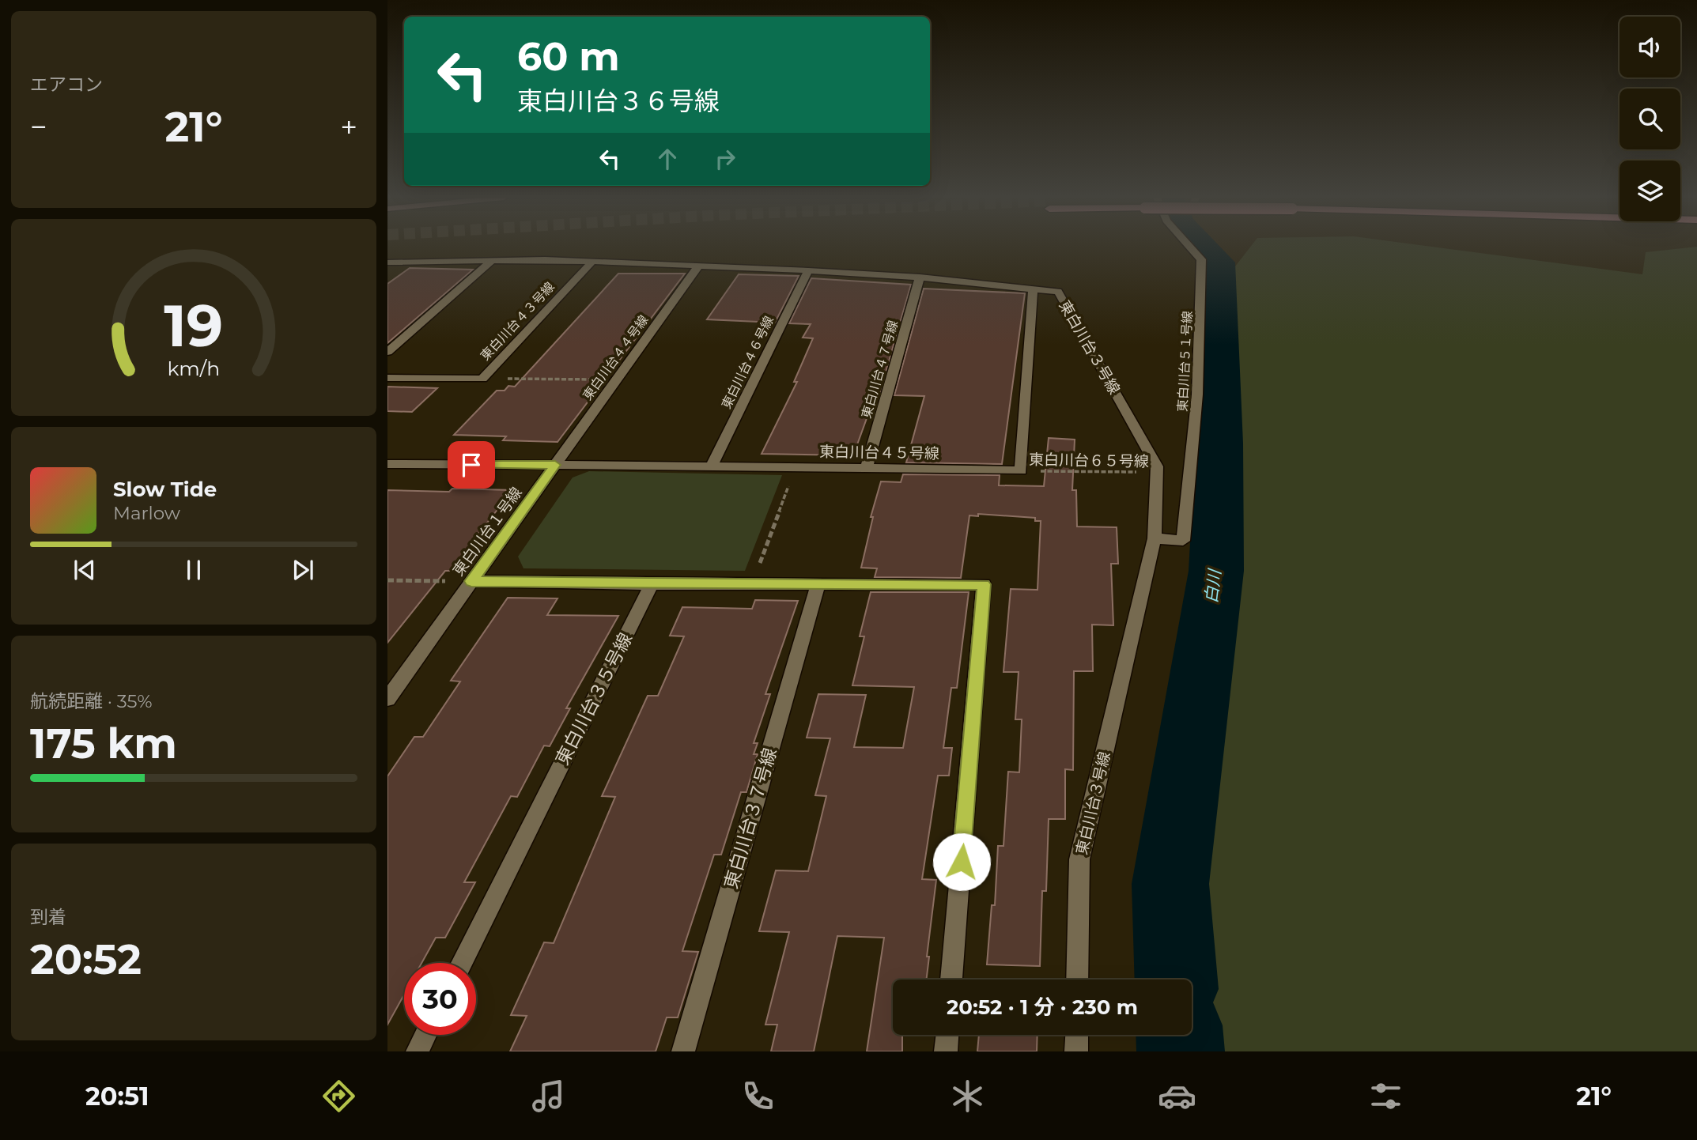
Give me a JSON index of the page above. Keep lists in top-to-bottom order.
{
  "streets": {
    "street": [
      "東白川台４３号線",
      "東白川台３号線",
      "東白川台４４号線",
      "東白川台５１号線",
      "東白川台４６号線",
      "東白川台４７号線",
      "東白川台４５号線",
      "東白川台１号線",
      "東白川台３５号線",
      "東白川台３７号線"
    ],
    "path": ["東白川台６５号線"]
  },
  "crossings": [
    ["東白川台４３号線", "東白川台３号線"],
    ["東白川台３号線", "東白川台４４号線"],
    ["東白川台３号線", "東白川台５１号線"],
    ["東白川台３号線", "東白川台４６号線"],
    ["東白川台３号線", "東白川台４７号線"],
    ["東白川台３号線", "東白川台６５号線"],
    ["東白川台４４号線", "東白川台４５号線"],
    ["東白川台４４号線", "東白川台１号線"],
    ["東白川台４６号線", "東白川台４５号線"],
    ["東白川台４７号線", "東白川台４５号線"],
    ["東白川台４５号線", "東白川台６５号線"],
    ["東白川台４５号線", "東白川台１号線"]
  ],
  "water": ["白川"],
  "page": {
    "tile": [
      "エアコン",
      ["航続距離 · 35%", "175 km"],
      ["到着", "20:52"]
    ],
    "turn": ["60 m", "東白川台３６号線"],
    "heat": ["−", "21°", "+"],
    "song": ["Slow Tide", "Marlow"],
    "limit": "30",
    "trip": "20:52 · 1 分 · 230 m",
    "tabs": ["20:51", "21°"],
    "gauge": ["19", "km/h"]
  }
}
